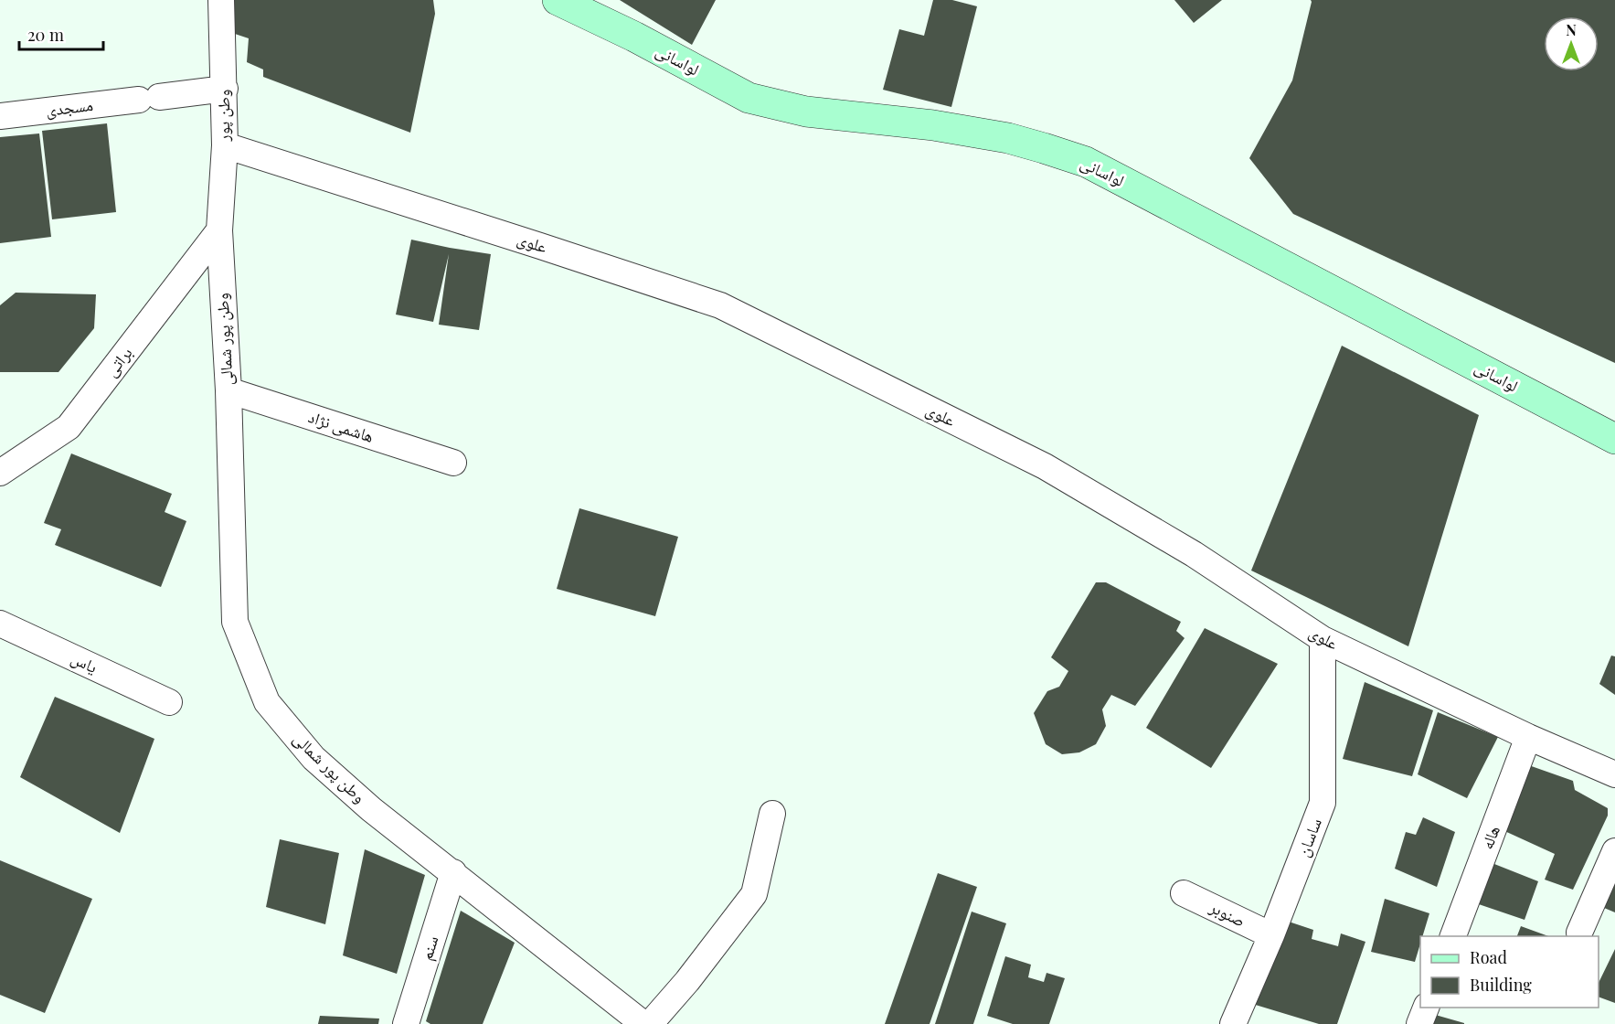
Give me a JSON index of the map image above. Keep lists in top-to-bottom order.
{
  "streets": {
    "main road": ["لواسانی"],
    "street": [
      "مسجدی",
      "وطن پور",
      "علوی",
      "وطن پور شمالی",
      "براتی",
      "هاشمی نژاد",
      "یاس",
      "ساسان",
      "هاله",
      "صنوبر",
      "سنم"
    ]
  },
  "crossings": [
    ["مسجدی", "وطن پور"],
    ["وطن پور", "علوی"],
    ["وطن پور", "وطن پور شمالی"],
    ["وطن پور", "براتی"],
    ["علوی", "ساسان"],
    ["علوی", "هاله"],
    ["وطن پور شمالی", "براتی"],
    ["وطن پور شمالی", "هاشمی نژاد"],
    ["وطن پور شمالی", "سنم"],
    ["ساسان", "صنوبر"]
  ],
  "legend": ["Road", "Building"],
  "scale_bar": "20 m",
  "north": "top"
}
